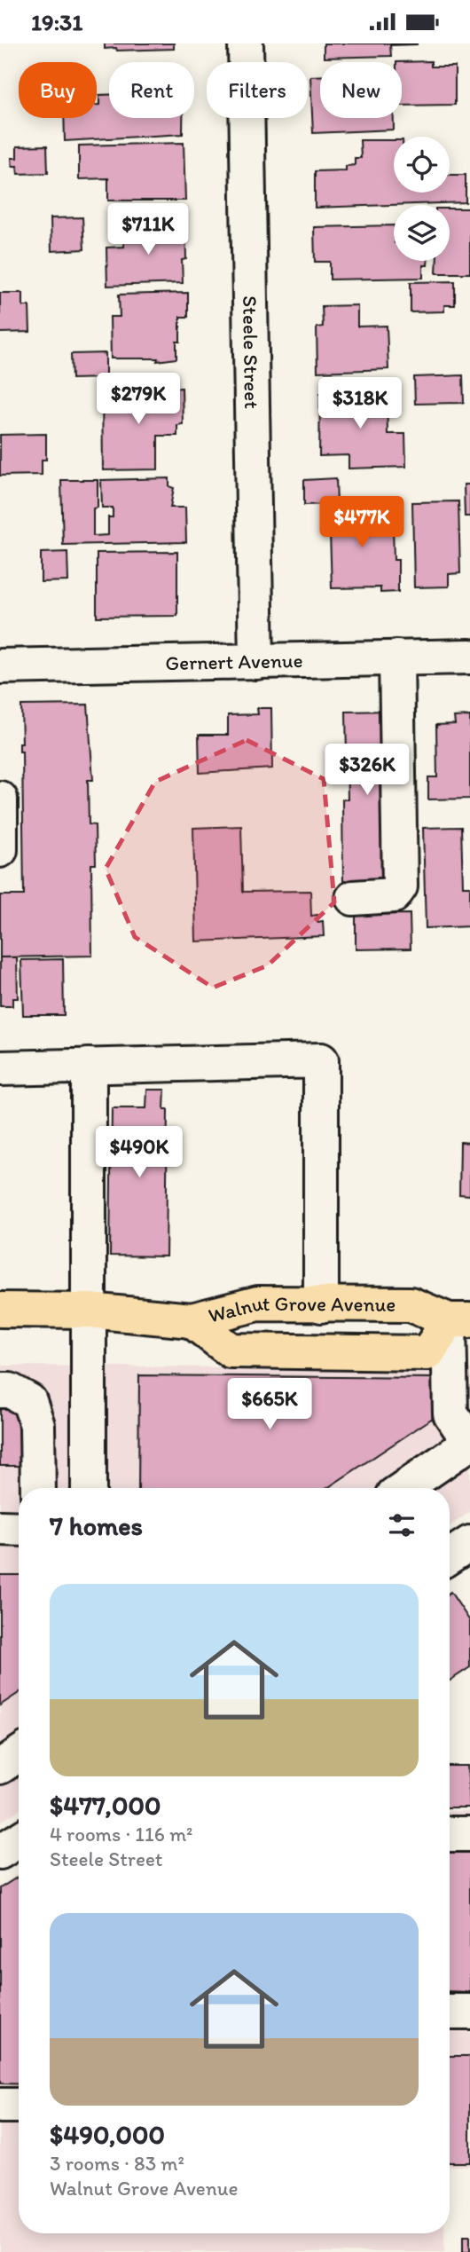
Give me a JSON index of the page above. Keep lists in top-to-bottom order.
{
  "streets": {
    "main road": ["Walnut Grove Avenue"],
    "street": ["Steele Street", "Gernert Avenue"]
  },
  "crossings": [
    ["Steele Street", "Gernert Avenue"]
  ],
  "page": {
    "status": "19:31",
    "chip": [
      "Buy",
      "Rent",
      "Filters",
      "New"
    ],
    "price": [
      "$711K",
      "$279K",
      "$318K",
      "$477K",
      "$326K",
      "$490K",
      "$665K"
    ],
    "heading": "7 homes",
    "list": [
      {
        "name": "$477,000",
        "note": "4 rooms · 116 m² · Steele Street"
      },
      {
        "name": "$490,000",
        "note": "3 rooms · 83 m² · Walnut Grove Avenue"
      }
    ]
  }
}
